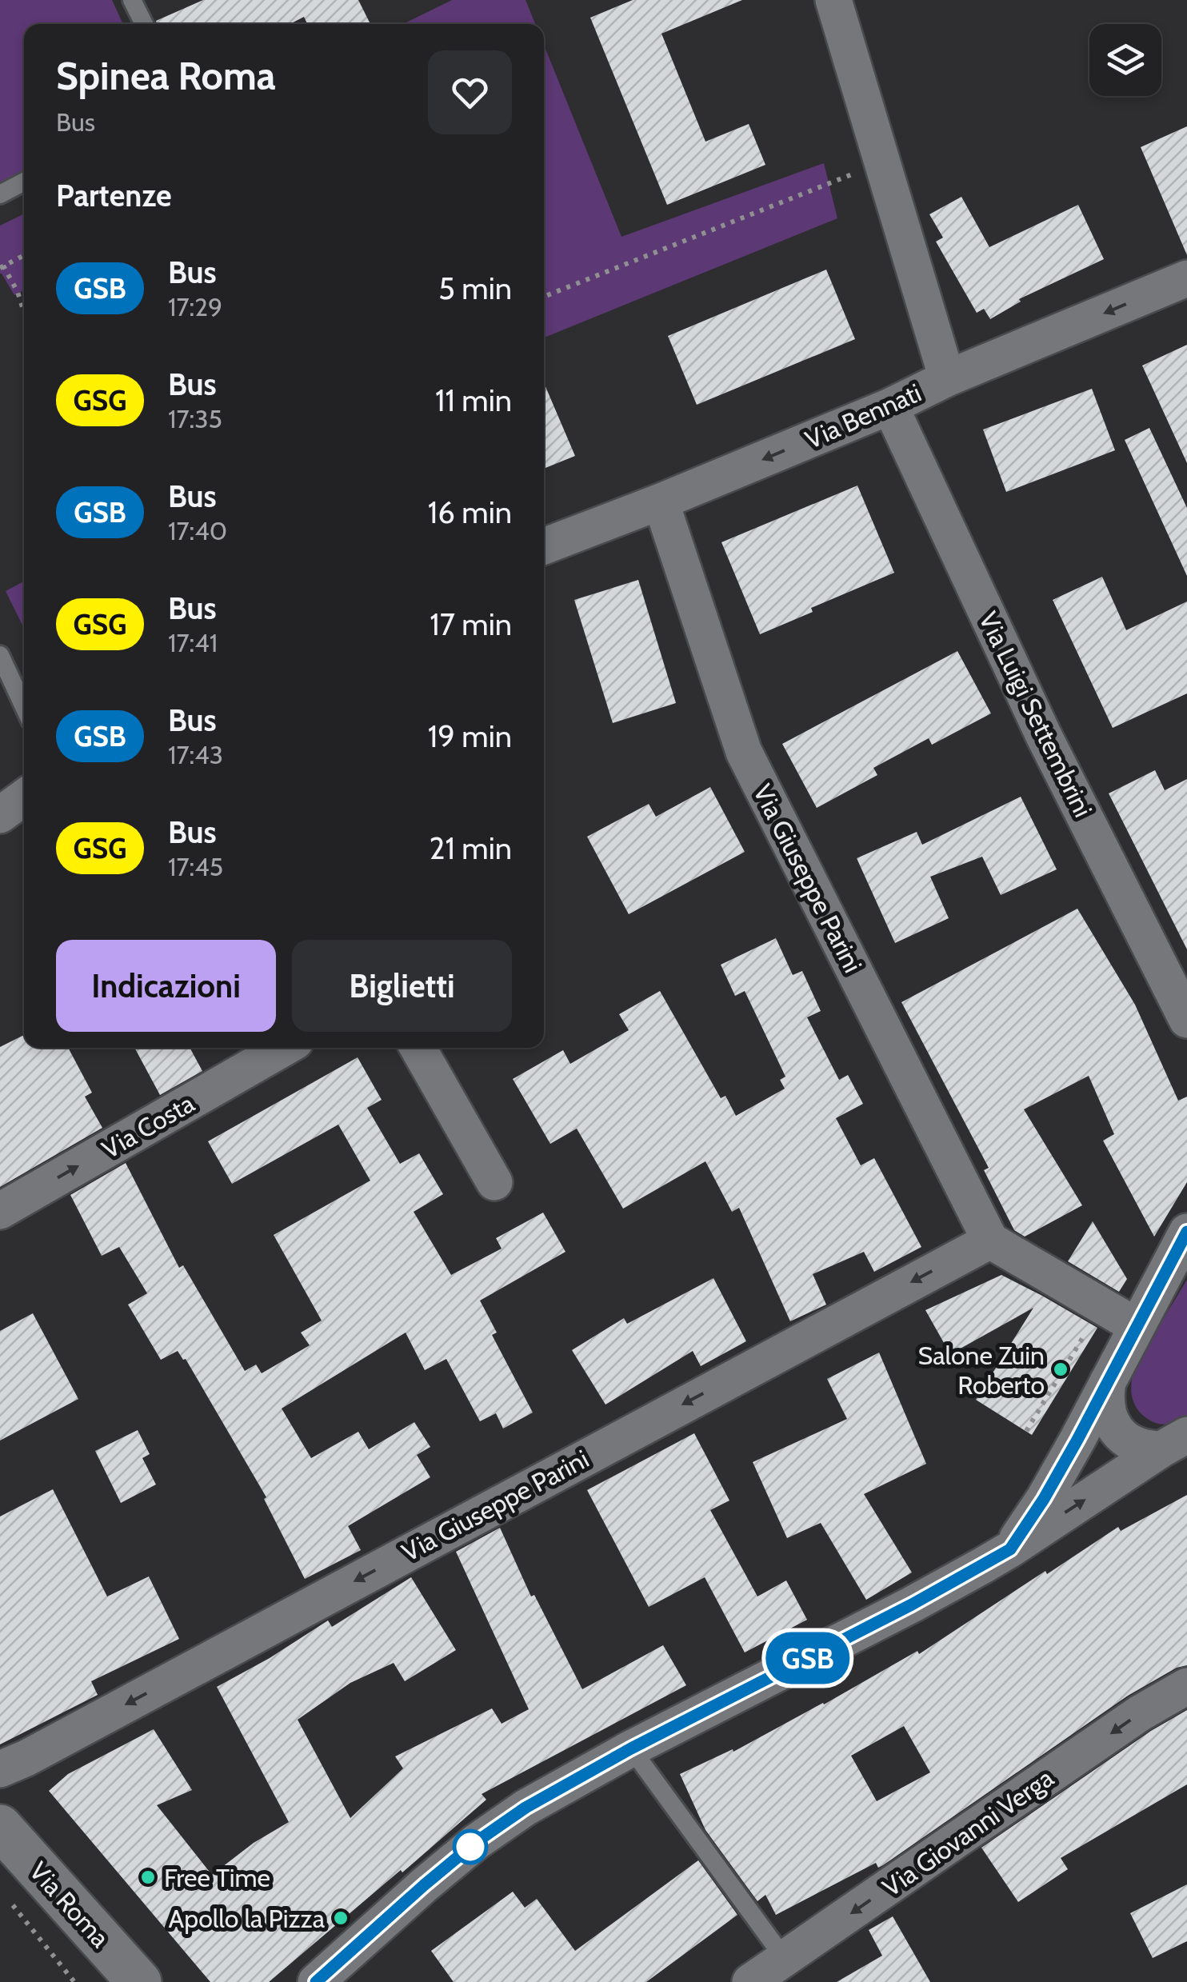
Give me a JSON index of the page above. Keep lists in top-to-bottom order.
{
  "streets": {
    "street": [
      "Via Bennati",
      "Via Luigi Settembrini",
      "Via Giuseppe Parini",
      "Via Costa",
      "Via Giovanni Verga",
      "Via Roma"
    ]
  },
  "crossings": [
    ["Via Bennati", "Via Luigi Settembrini"],
    ["Via Bennati", "Via Giuseppe Parini"]
  ],
  "one_way": ["Via Bennati", "Via Costa"],
  "places": ["Salone Zuin Roberto", "Free Time", "Apollo la Pizza"],
  "lines": ["bus line GSB"],
  "page": {
    "on_map": "GSB",
    "heading": [
      ["Spinea Roma", "Bus"],
      "Partenze"
    ],
    "list": [
      {
        "mark": "GSB",
        "name": "Bus",
        "note": "17:29",
        "value": "5 min"
      },
      {
        "mark": "GSG",
        "name": "Bus",
        "note": "17:35",
        "value": "11 min"
      },
      {
        "mark": "GSB",
        "name": "Bus",
        "note": "17:40",
        "value": "16 min"
      },
      {
        "mark": "GSG",
        "name": "Bus",
        "note": "17:41",
        "value": "17 min"
      },
      {
        "mark": "GSB",
        "name": "Bus",
        "note": "17:43",
        "value": "19 min"
      },
      {
        "mark": "GSG",
        "name": "Bus",
        "note": "17:45",
        "value": "21 min"
      }
    ],
    "buttons": ["Indicazioni", "Biglietti"]
  }
}
